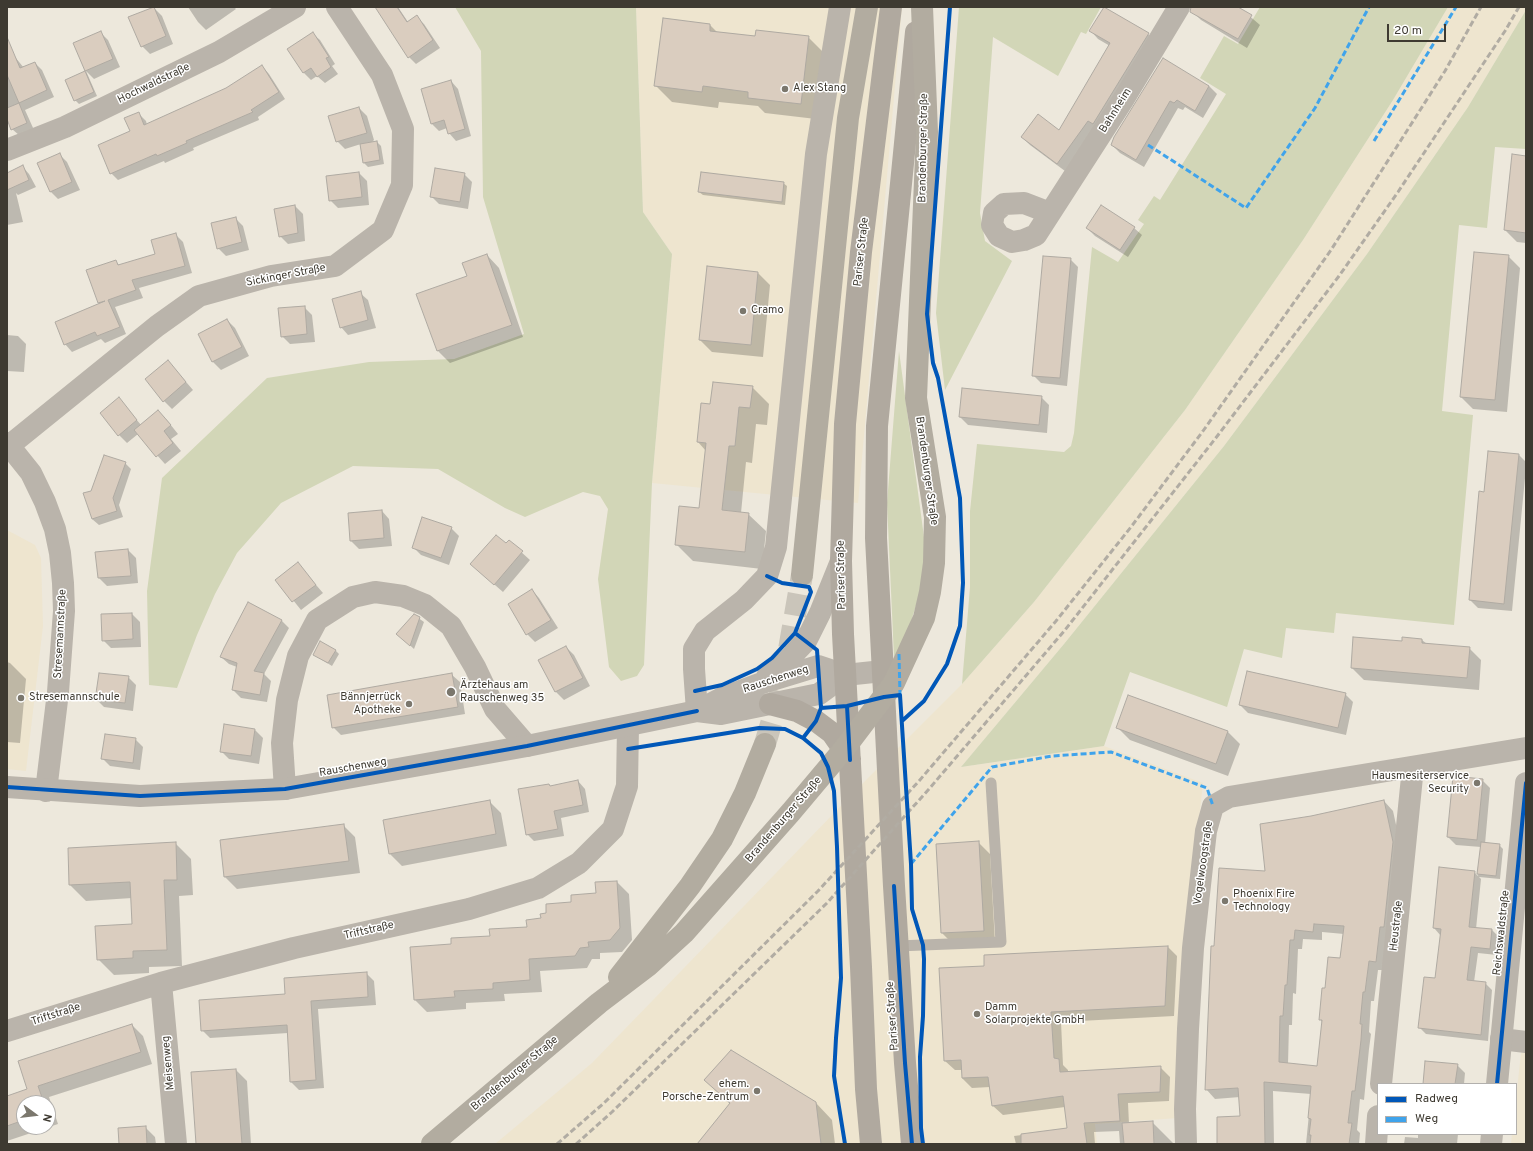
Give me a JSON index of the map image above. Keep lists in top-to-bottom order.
{
  "streets": {
    "main road": ["Brandenburger Straße", "Pariser Straße"],
    "street": [
      "Hochwaldstraße",
      "Bahnheim",
      "Sickinger Straße",
      "Stresemannstraße",
      "Rauschenweg",
      "Vogelwoogstraße",
      "Heustraße",
      "Triftstraße",
      "Reichswaldstraße",
      "Meisenweg"
    ]
  },
  "crossings": [
    ["Pariser Straße", "Rauschenweg"],
    ["Sickinger Straße", "Stresemannstraße"],
    ["Stresemannstraße", "Rauschenweg"],
    ["Rauschenweg", "Triftstraße"],
    ["Vogelwoogstraße", "Heustraße"],
    ["Triftstraße", "Meisenweg"]
  ],
  "places": [
    "Alex Stang",
    "Cramo",
    "Ärztehaus am Rauschenweg 35",
    "Stresemannschule",
    "Bännjerrück Apotheke",
    "Hausmesiterservice Security",
    "Phoenix Fire Technology",
    "Damm Solarprojekte GmbH",
    "ehem. Porsche-Zentrum"
  ],
  "legend": ["Radweg", "Weg"],
  "scale_bar": "20 m",
  "north": "right"
}
